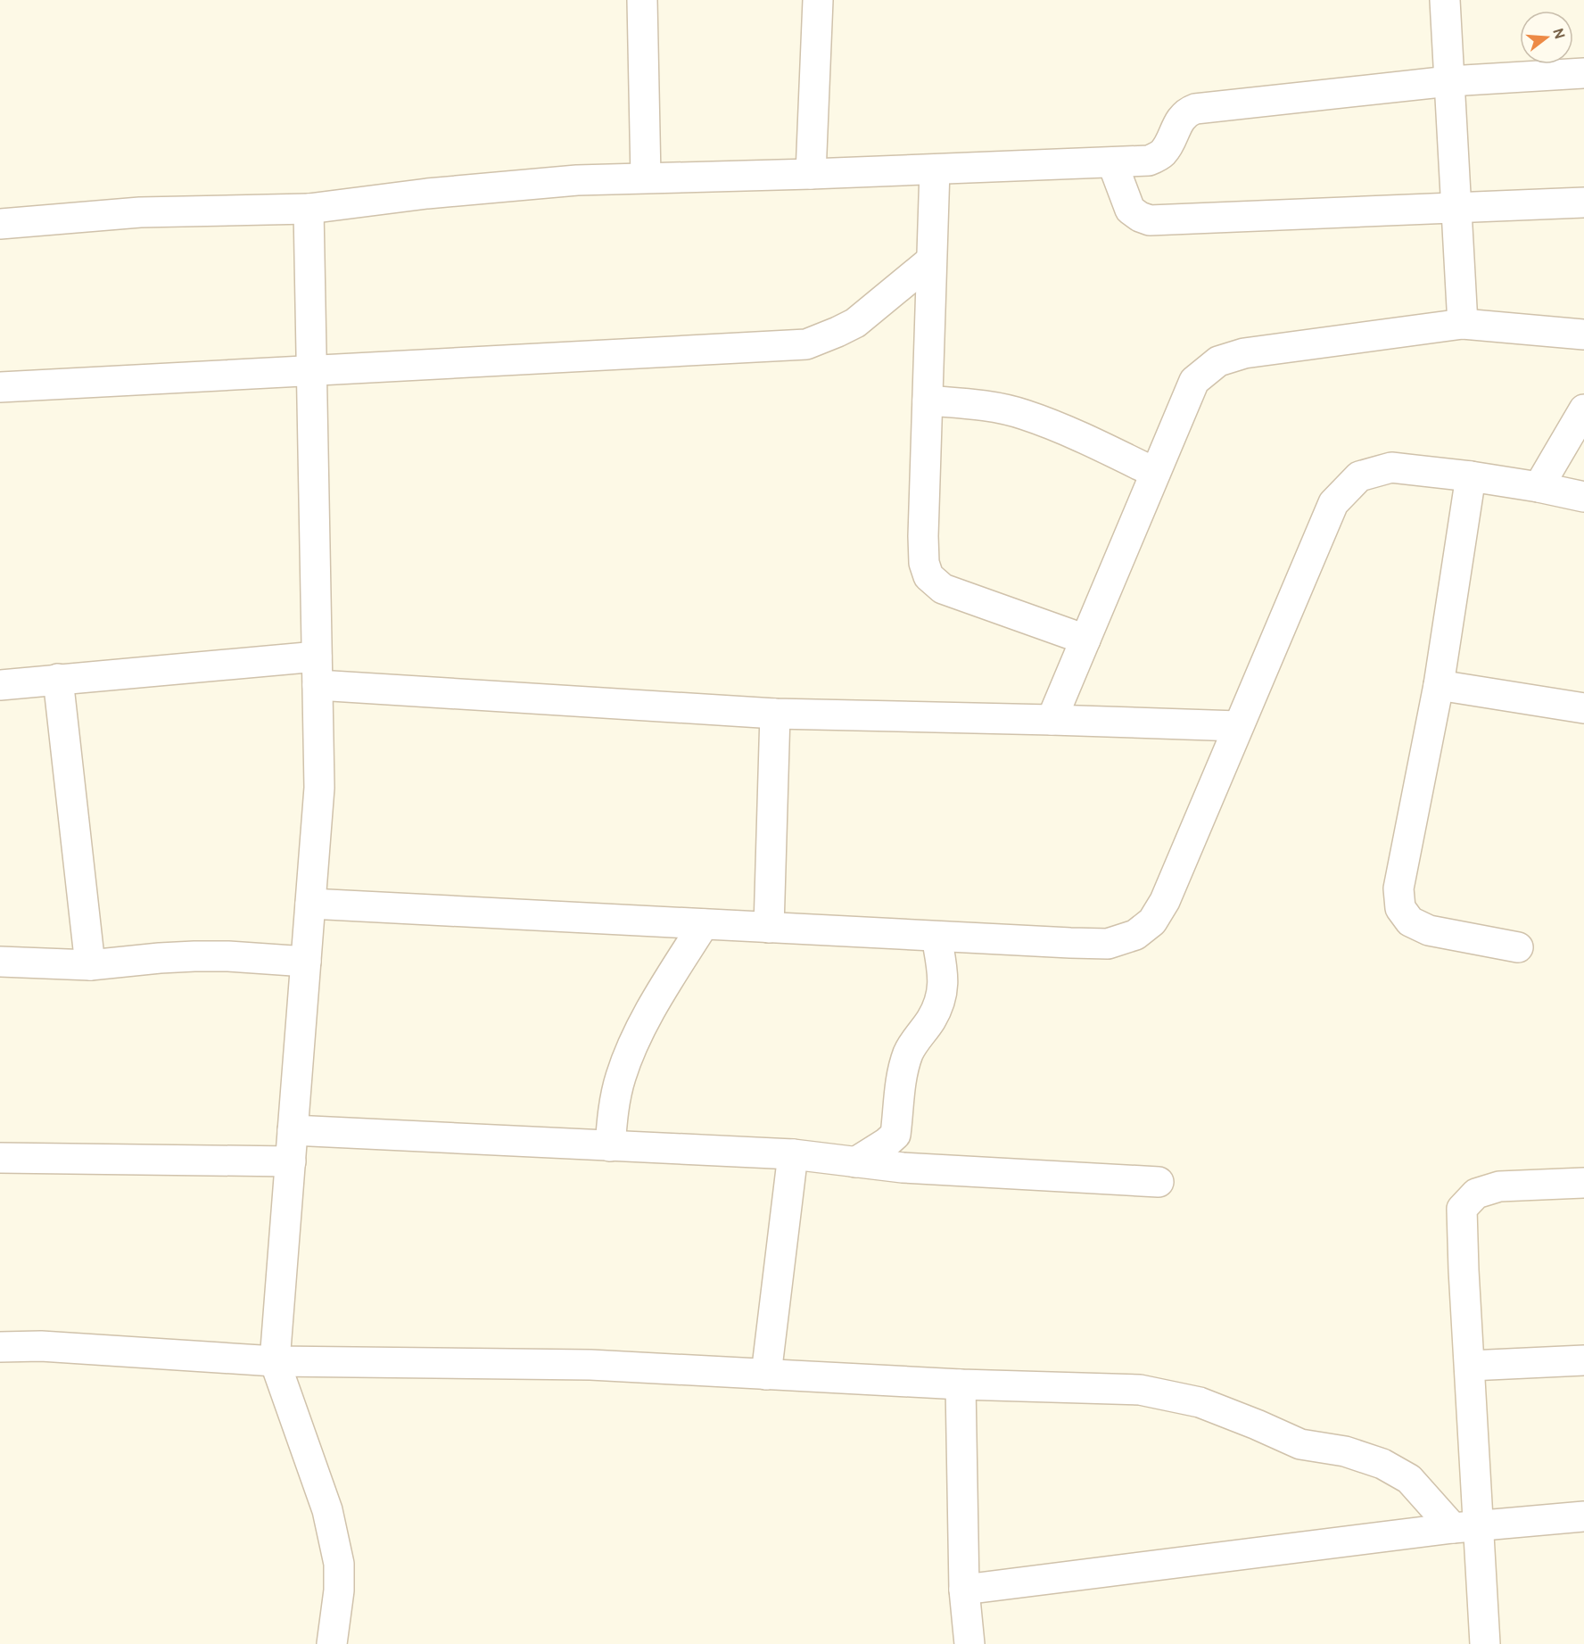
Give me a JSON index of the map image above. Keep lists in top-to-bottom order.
{
  "north": "right"
}
